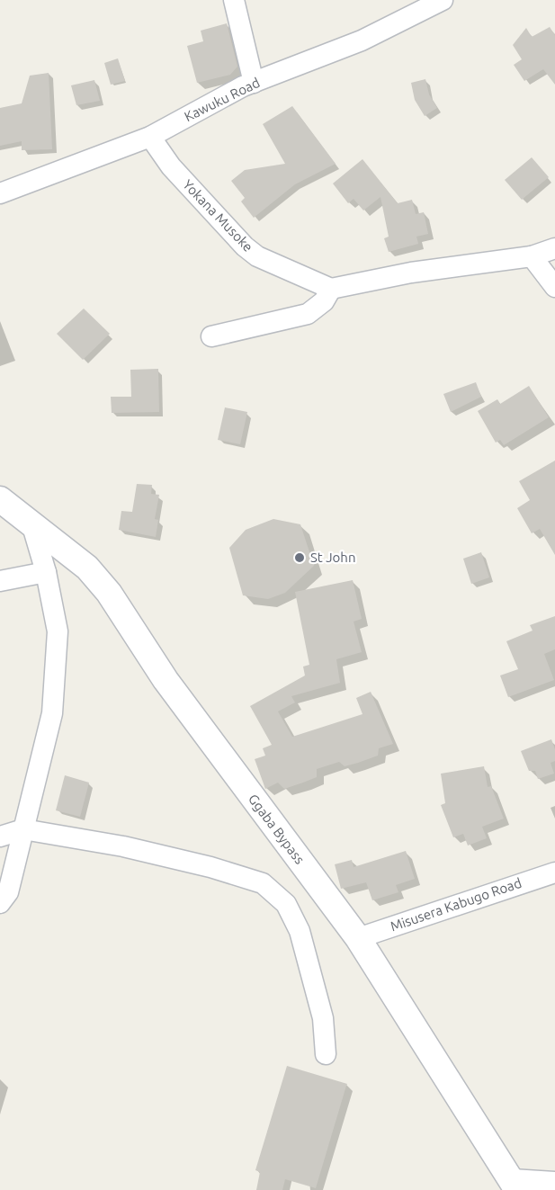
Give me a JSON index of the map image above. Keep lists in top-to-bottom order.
{
  "streets": {
    "street": [
      "Kawuku Road",
      "Yokana Musoke",
      "Ggaba Bypass",
      "Misusera Kabugo Road"
    ]
  },
  "crossings": [
    ["Kawuku Road", "Yokana Musoke"],
    ["Ggaba Bypass", "Misusera Kabugo Road"]
  ],
  "places": ["St John"]
}
